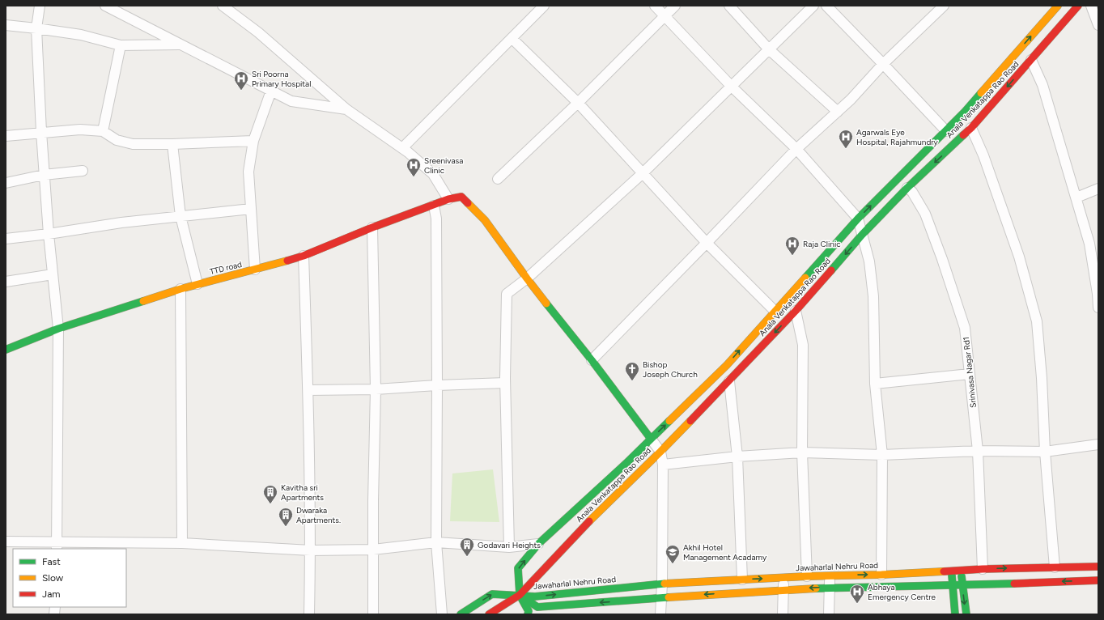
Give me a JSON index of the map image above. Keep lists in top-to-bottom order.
{
  "streets": {
    "main road": ["Anala Venkatappa Rao Road", "TTD road", "Jawaharlal Nehru Road"],
    "street": ["Srinivasa Nagar Rd1"]
  },
  "crossings": [
    ["Anala Venkatappa Rao Road", "Srinivasa Nagar Rd1"],
    ["Anala Venkatappa Rao Road", "Jawaharlal Nehru Road"],
    ["Srinivasa Nagar Rd1", "Jawaharlal Nehru Road"]
  ],
  "places": {
    "hospital": [
      "Sri Poorna Primary Hospital",
      "Agarwals Eye Hospital, Rajahmundry",
      "Sreenivasa Clinic",
      "Raja Clinic",
      "Abhaya Emergency Centre"
    ],
    "church": ["Bishop Joseph Church"],
    "building": ["Kavitha sri Apartments", "Dwaraka Apartments.", "Godavari Heights"],
    "school or university": ["Akhil Hotel Management Acadamy"]
  },
  "legend": ["Fast", "Slow", "Jam"]
}
